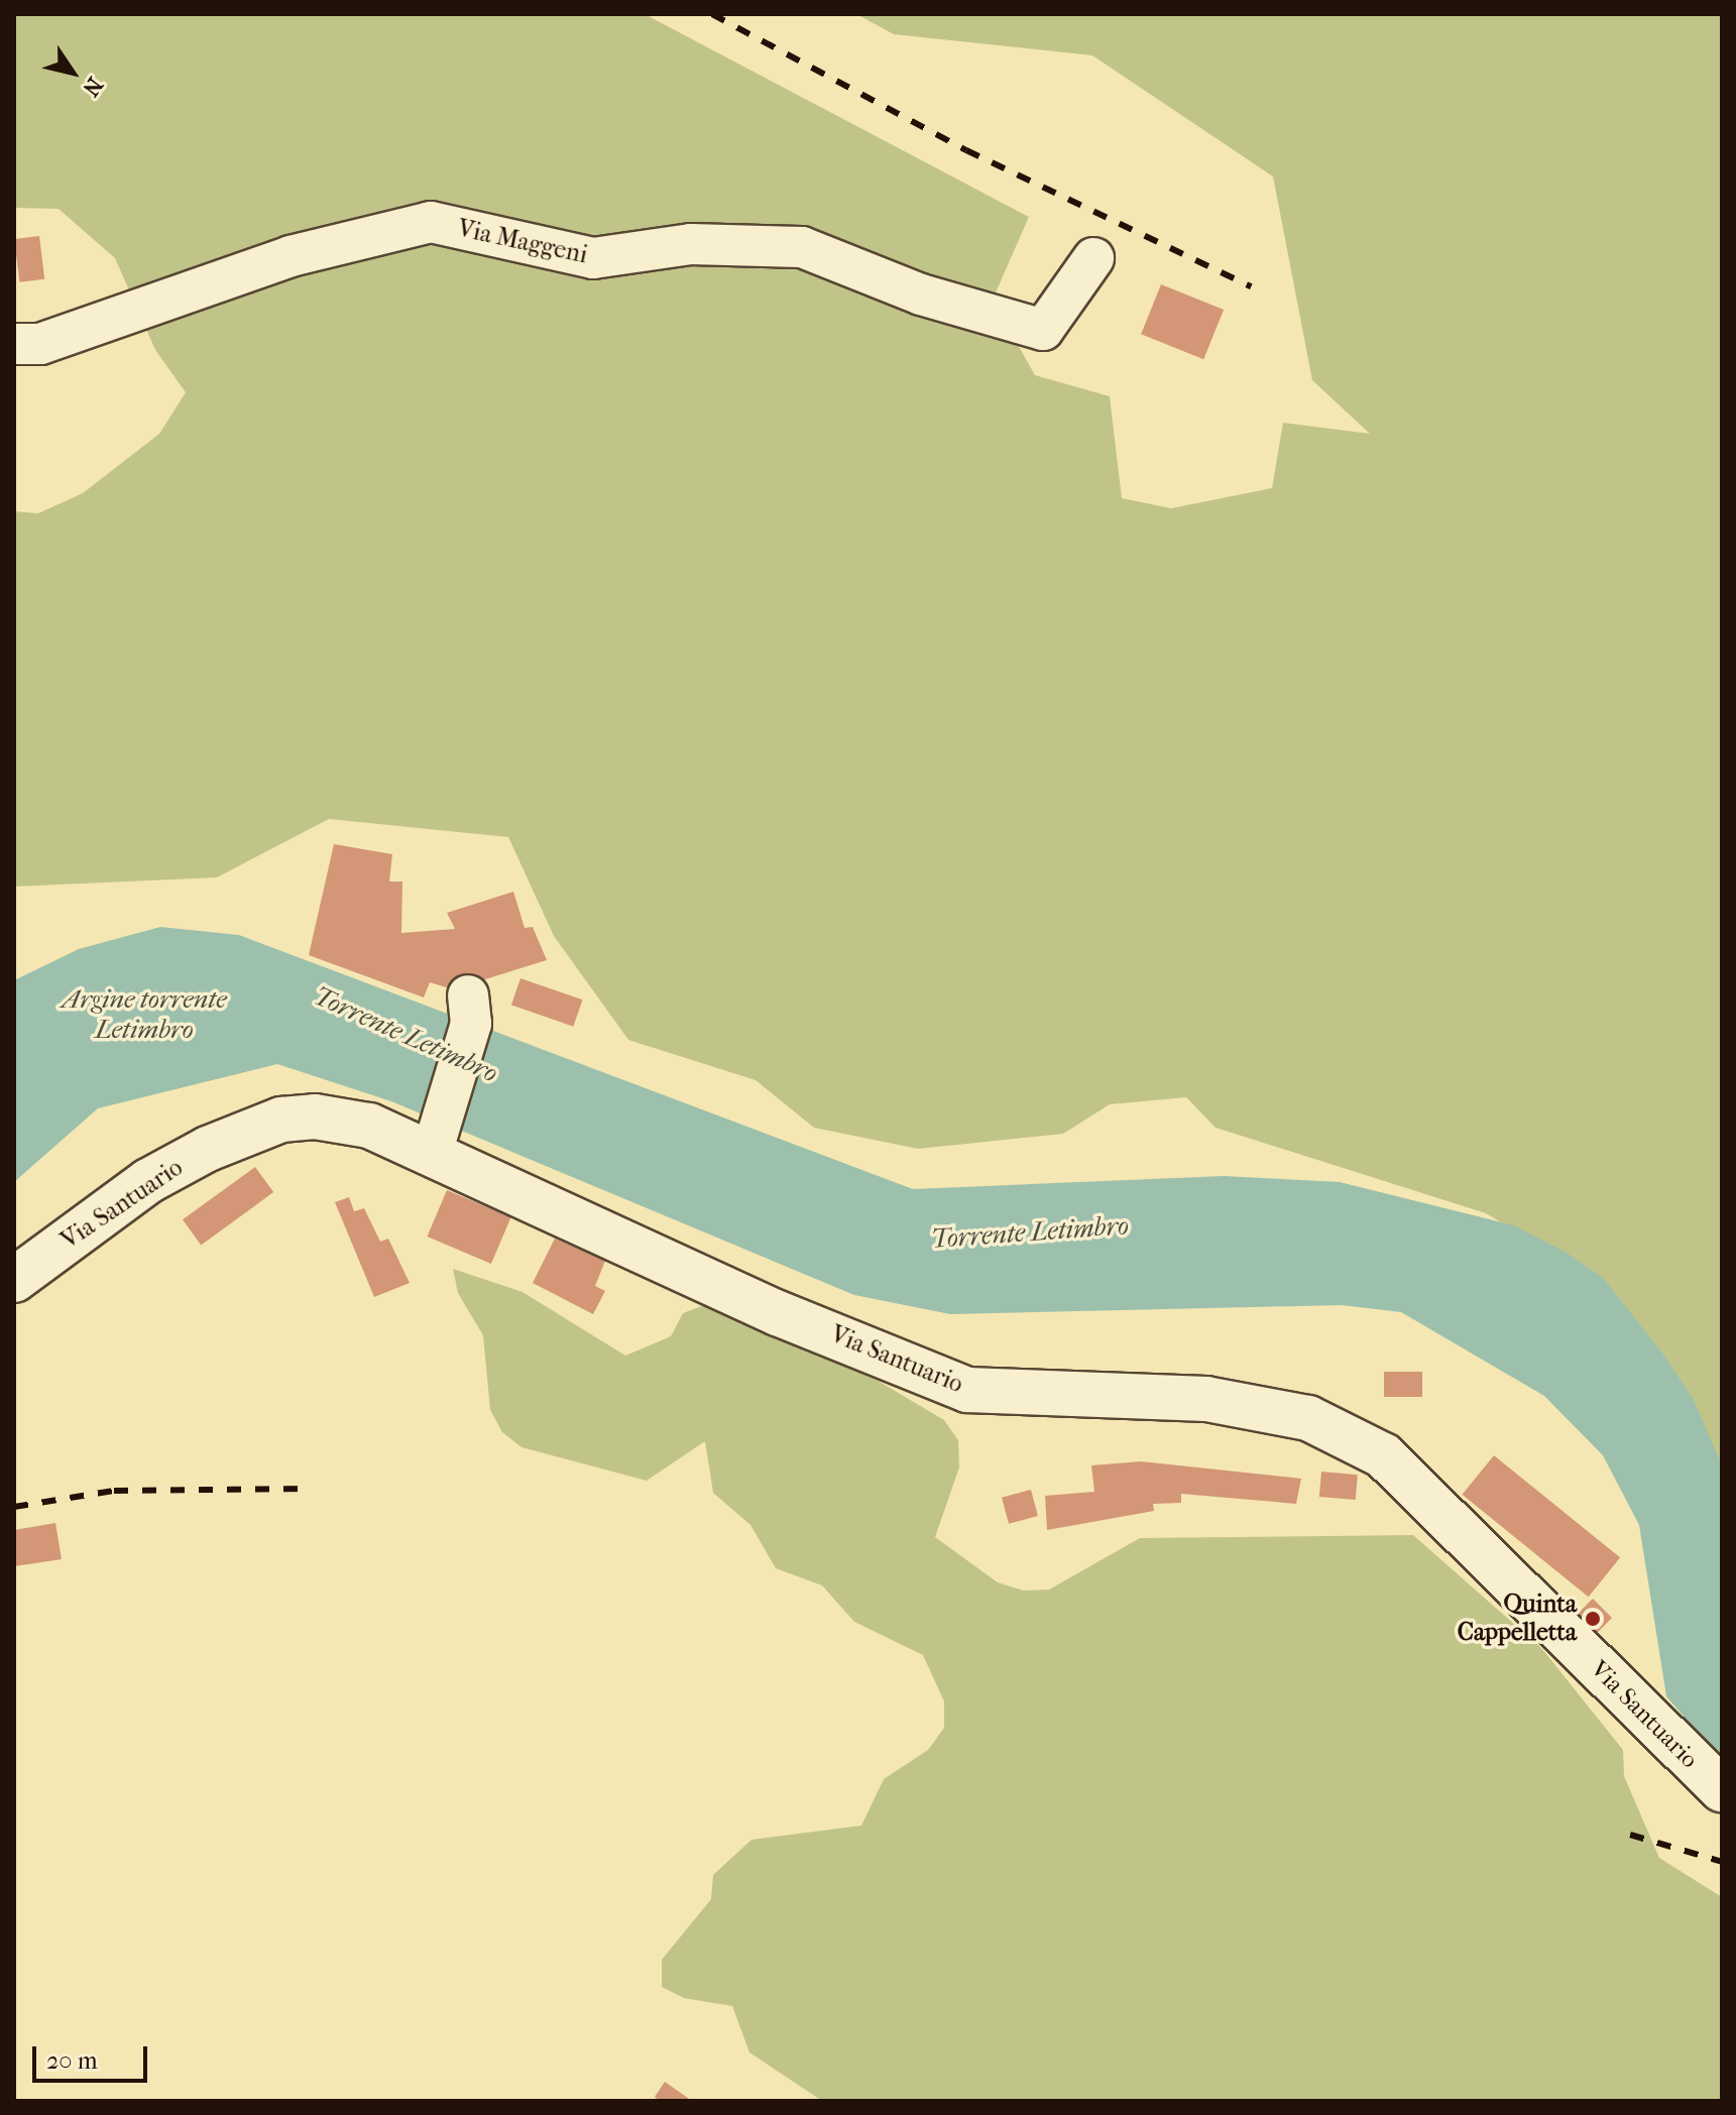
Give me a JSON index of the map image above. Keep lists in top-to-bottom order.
{
  "streets": {
    "main road": ["Via Santuario"],
    "street": ["Via Maggeni"]
  },
  "water": ["Argine torrente Letimbro", "Torrente Letimbro"],
  "places": ["Quinta Cappelletta"],
  "scale_bar": "20 m",
  "north": "bottom right"
}
